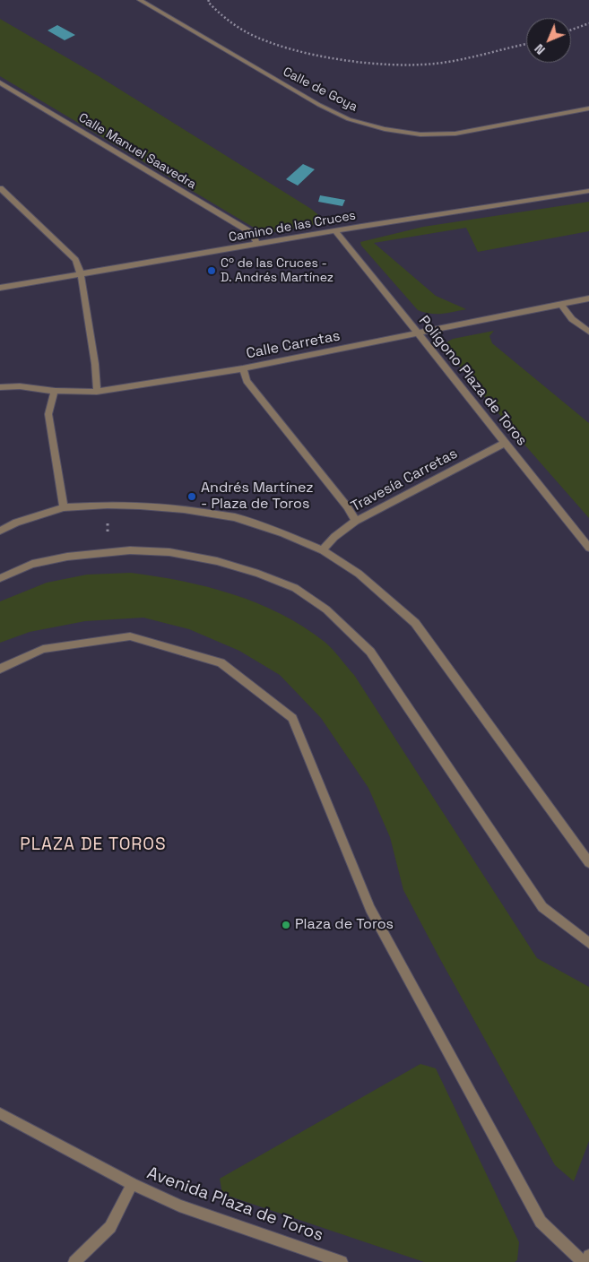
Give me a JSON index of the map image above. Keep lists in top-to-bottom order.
{
  "streets": {
    "street": [
      "Calle de Goya",
      "Calle Manuel Saavedra",
      "Camino de las Cruces",
      "Calle Carretas",
      "Polígono Plaza de Toros",
      "Travesía Carretas",
      "Avenida Plaza de Toros"
    ]
  },
  "crossings": [
    ["Calle Manuel Saavedra", "Camino de las Cruces"],
    ["Camino de las Cruces", "Polígono Plaza de Toros"],
    ["Calle Carretas", "Polígono Plaza de Toros"],
    ["Polígono Plaza de Toros", "Travesía Carretas"]
  ],
  "districts": ["PLAZA DE TOROS"],
  "places": ["Cº de las Cruces - D. Andrés Martínez", "Andrés Martínez - Plaza de Toros", "Plaza de Toros"],
  "north": "bottom left"
}
